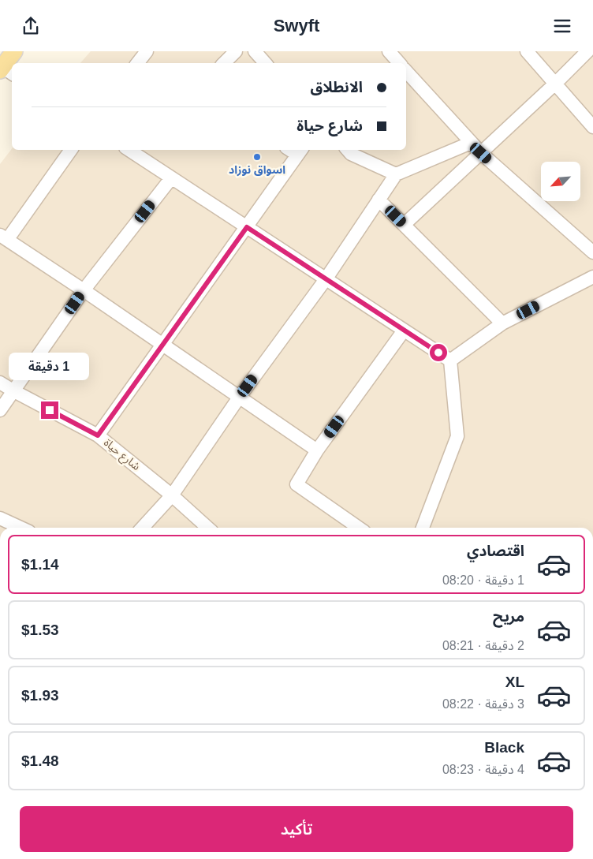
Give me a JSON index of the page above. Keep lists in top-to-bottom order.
{
  "streets": {
    "street": ["شارع حياة"]
  },
  "places": ["اسواق نوزاد"],
  "north": "bottom left",
  "page": {
    "header": "Swyft",
    "banner": ["الانطلاق", "شارع حياة"],
    "bubble": "1 دقيقة",
    "list": [
      {
        "name": "اقتصادي",
        "note": "1 دقيقة · 08:20",
        "value": "$1.14"
      },
      {
        "name": "مريح",
        "note": "2 دقيقة · 08:21",
        "value": "$1.53"
      },
      {
        "name": "XL",
        "note": "3 دقيقة · 08:22",
        "value": "$1.93"
      },
      {
        "name": "Black",
        "note": "4 دقيقة · 08:23",
        "value": "$1.48"
      }
    ],
    "buttons": "تأكيد"
  }
}
